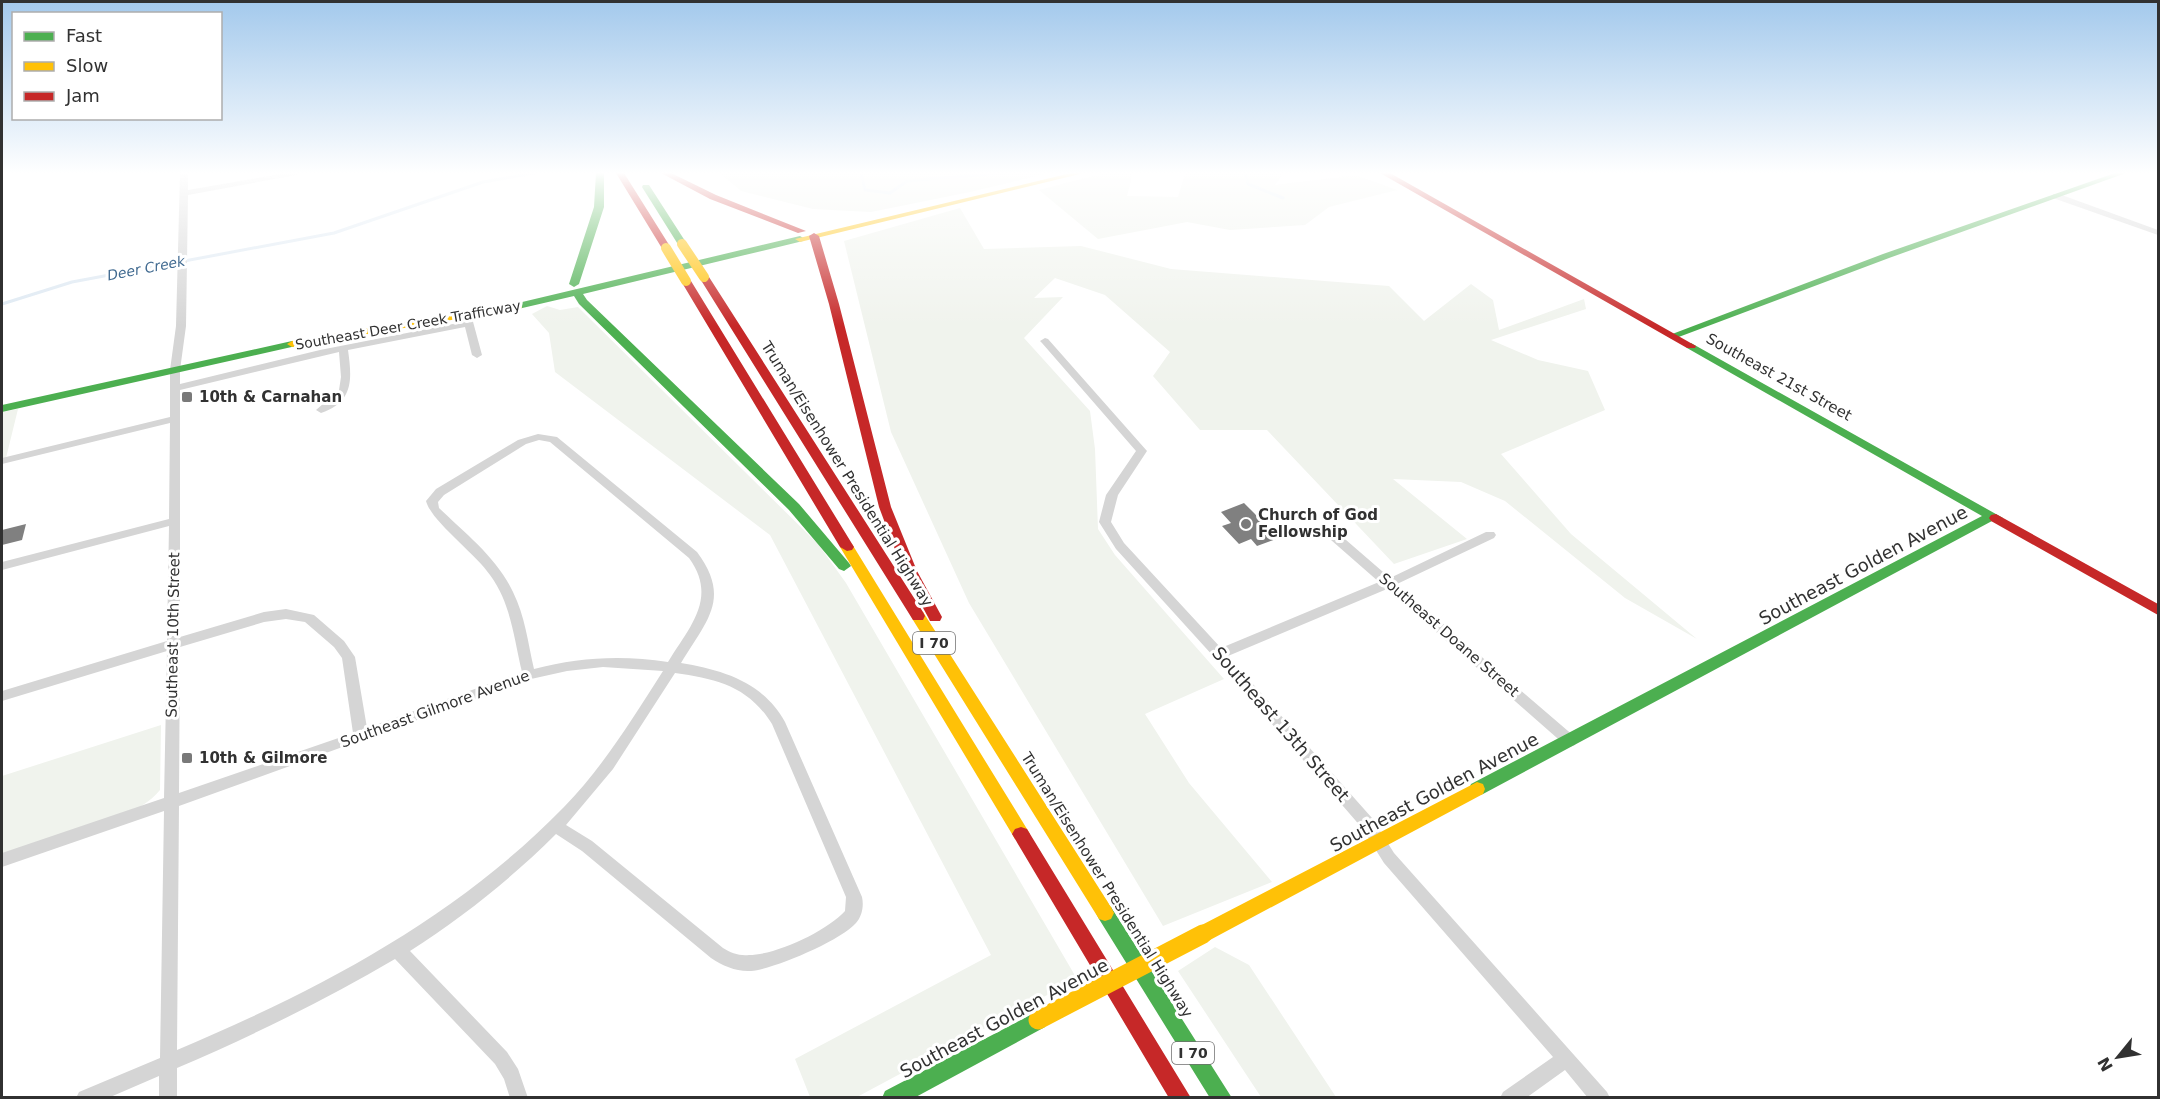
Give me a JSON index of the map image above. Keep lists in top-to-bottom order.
{
  "streets": {
    "main road": [
      "Southeast Deer Creek Trafficway",
      "Southeast 21st Street",
      "Truman/Eisenhower Presidential Highway",
      "Southeast Golden Avenue",
      "I 70"
    ],
    "street": [
      "Southeast 10th Street",
      "Southeast Doane Street",
      "Southeast Gilmore Avenue",
      "Southeast 13th Street"
    ]
  },
  "crossings": [
    ["Southeast Deer Creek Trafficway", "Southeast 10th Street"],
    ["Southeast 21st Street", "Southeast Golden Avenue"],
    ["Southeast Golden Avenue", "Southeast Doane Street"],
    ["Southeast Golden Avenue", "Southeast 13th Street"],
    ["Southeast 10th Street", "Southeast Gilmore Avenue"]
  ],
  "water": ["Deer Creek"],
  "places": {
    "transit": ["10th & Carnahan", "10th & Gilmore"],
    "other": ["Church of God Fellowship"]
  },
  "legend": ["Fast", "Slow", "Jam"],
  "north": "bottom left"
}
